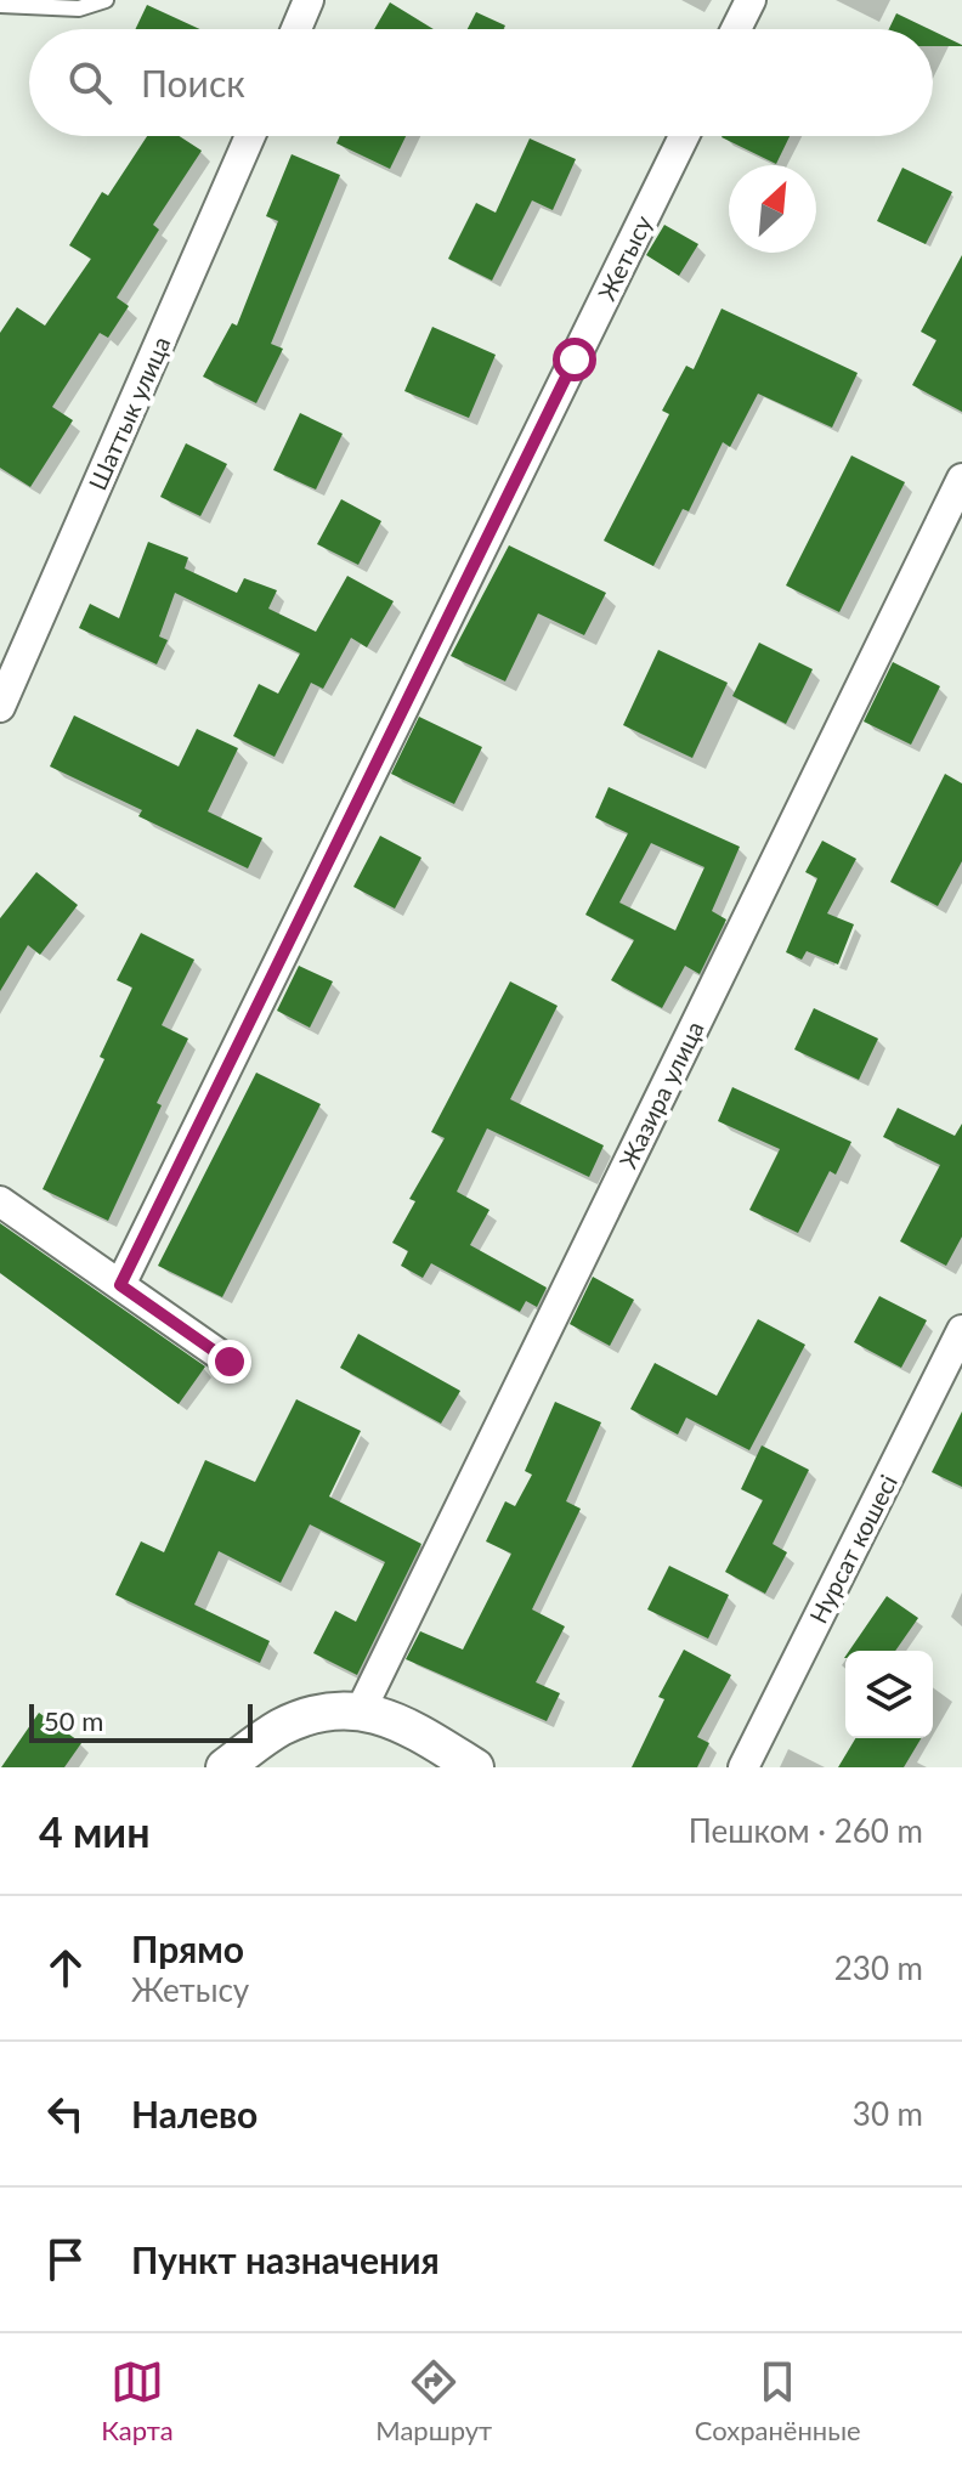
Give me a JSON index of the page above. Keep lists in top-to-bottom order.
{
  "streets": {
    "street": [
      "Жетысу",
      "Шаттык улица",
      "Жазира улица",
      "Нурсат кошесi"
    ]
  },
  "scale_bar": "50 m",
  "north": "top right",
  "page": {
    "search": "Поиск",
    "scale": "50 m",
    "heading": ["4 мин", "Пешком · 260 m"],
    "list": [
      ["Прямо", "Жетысу", "230 m"],
      ["Налево", "30 m"],
      "Пункт назначения"
    ],
    "nav": ["Карта", "Маршрут", "Сохранённые"]
  }
}
